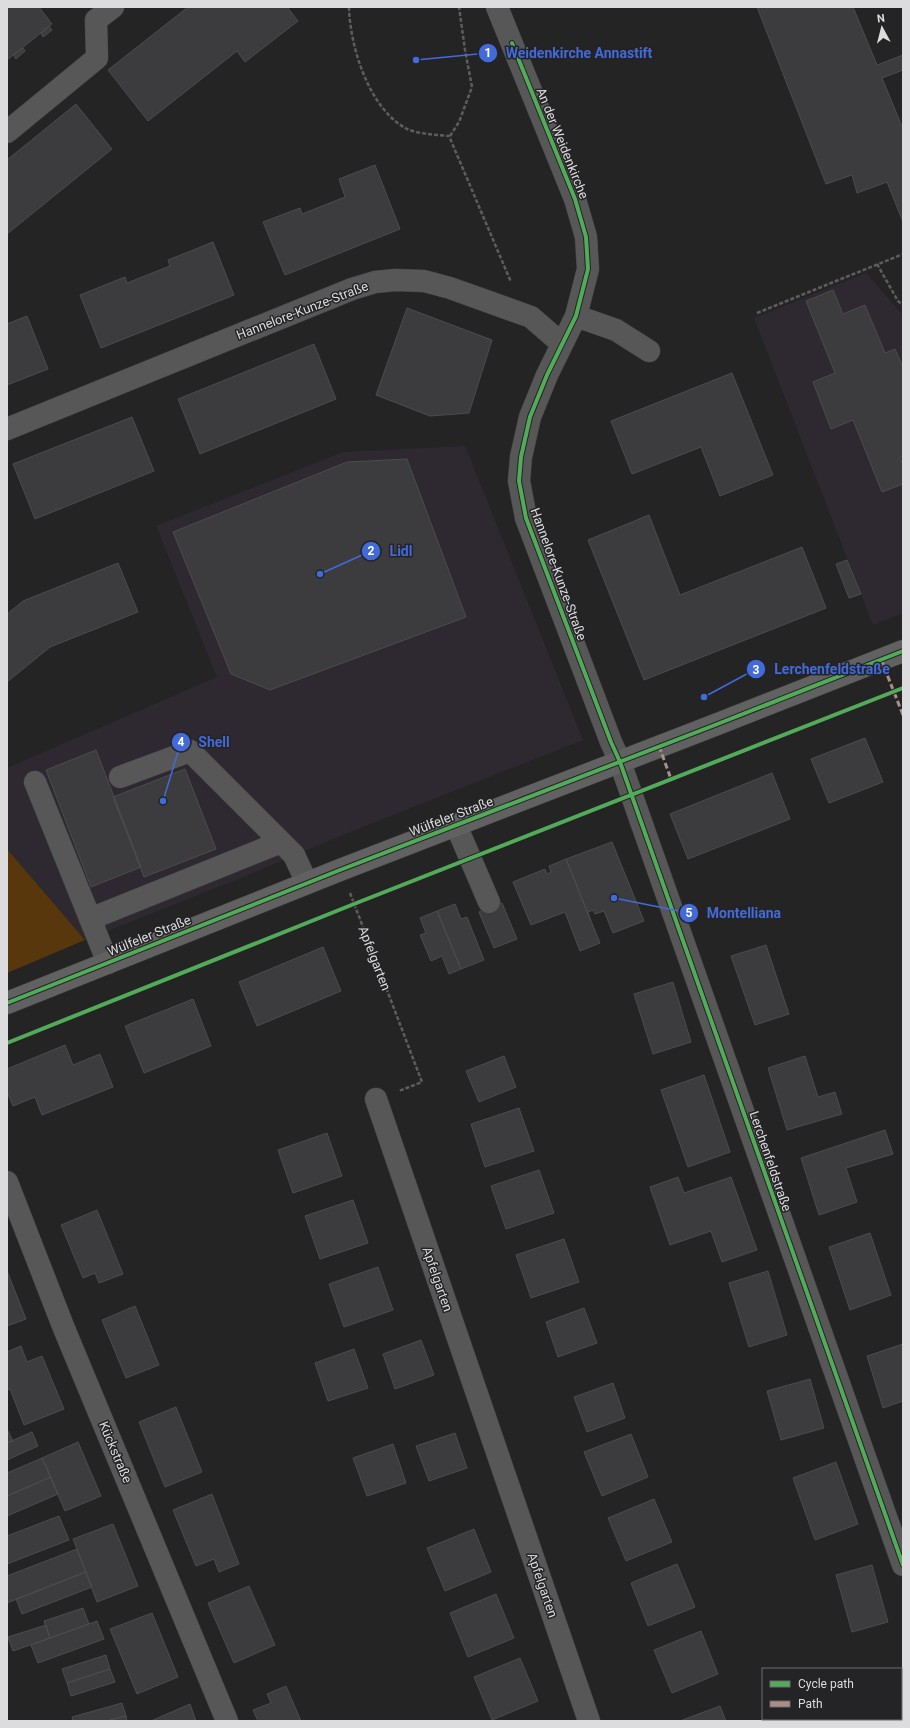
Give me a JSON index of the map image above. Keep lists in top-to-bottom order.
{
  "streets": {
    "main road": ["Wülfeler Straße"],
    "street": [
      "An der Weidenkirche",
      "Hannelore-Kunze-Straße",
      "Apfelgarten",
      "Lerchenfeldstraße",
      "Kückstraße"
    ]
  },
  "crossings": [
    ["An der Weidenkirche", "Hannelore-Kunze-Straße"],
    ["Hannelore-Kunze-Straße", "Wülfeler Straße"],
    ["Hannelore-Kunze-Straße", "Lerchenfeldstraße"],
    ["Wülfeler Straße", "Apfelgarten"],
    ["Wülfeler Straße", "Lerchenfeldstraße"]
  ],
  "places": [
    "Weidenkirche Annastift",
    "Lidl",
    "Lerchenfeldstraße",
    "Shell",
    "Montelliana"
  ],
  "legend": ["Cycle path", "Path"],
  "north": "top"
}
